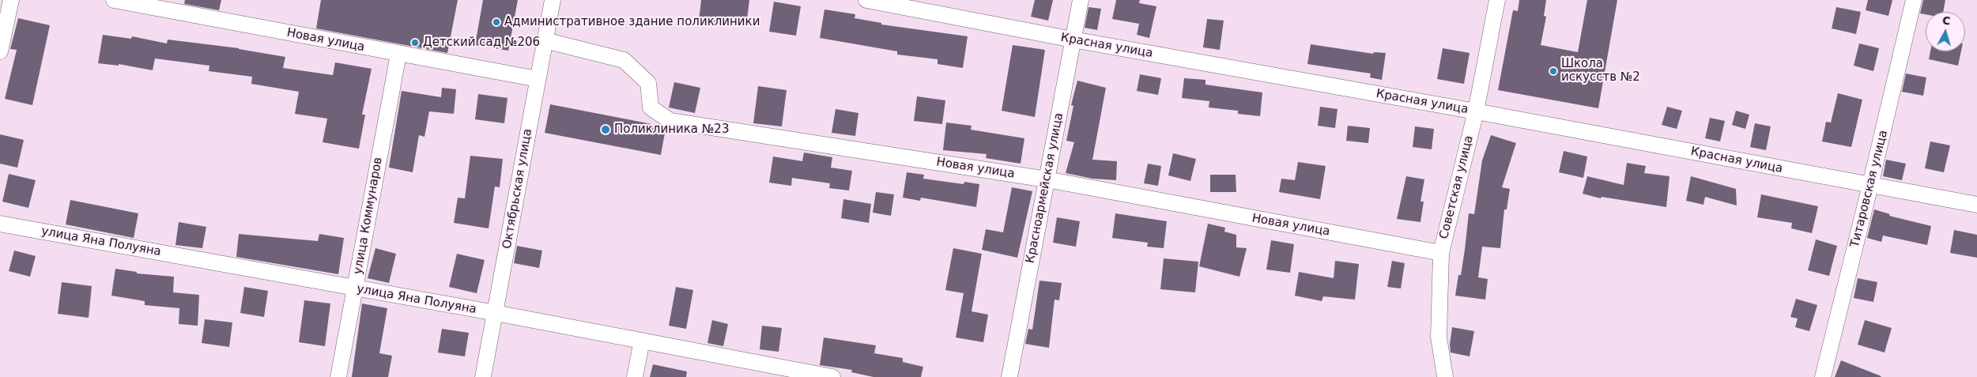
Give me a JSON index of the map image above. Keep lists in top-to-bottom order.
{
  "streets": {
    "street": [
      "Новая улица",
      "Красная улица",
      "Советская улица",
      "Красноармейская улица",
      "Октябрьская улица",
      "Титаровская улица",
      "улица Коммунаров",
      "улица Яна Полуяна"
    ]
  },
  "crossings": [
    ["Новая улица", "Советская улица"],
    ["Новая улица", "Красноармейская улица"],
    ["Новая улица", "Октябрьская улица"],
    ["Новая улица", "улица Коммунаров"],
    ["Красная улица", "Советская улица"],
    ["Красная улица", "Красноармейская улица"],
    ["Красная улица", "Титаровская улица"],
    ["Октябрьская улица", "улица Яна Полуяна"],
    ["улица Коммунаров", "улица Яна Полуяна"]
  ],
  "places": [
    "Административное здание поликлиники",
    "Детский сад №206",
    "Школа искусств №2",
    "Поликлиника №23"
  ],
  "north": "top"
}
